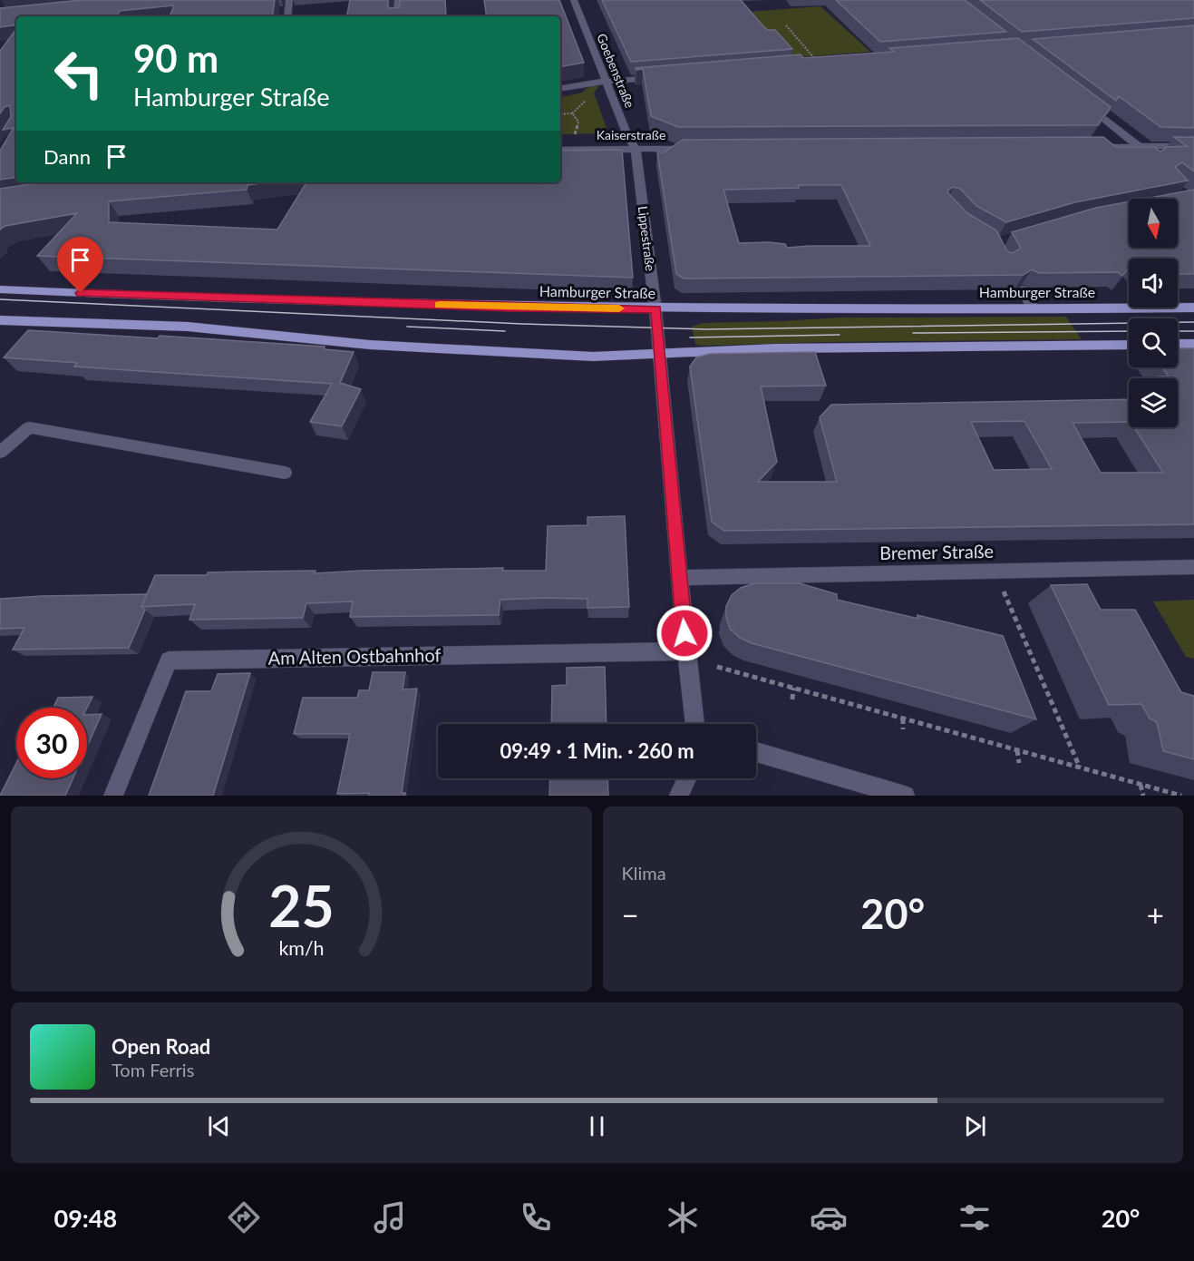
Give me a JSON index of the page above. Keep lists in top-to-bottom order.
{
  "streets": {
    "main road": ["Hamburger Straße"],
    "street": [
      "Goebenstraße",
      "Kaiserstraße",
      "Lippestraße",
      "Bremer Straße",
      "Am Alten Ostbahnhof"
    ]
  },
  "crossings": [
    ["Goebenstraße", "Kaiserstraße"],
    ["Goebenstraße", "Lippestraße"],
    ["Kaiserstraße", "Lippestraße"],
    ["Lippestraße", "Hamburger Straße"]
  ],
  "north": "bottom",
  "page": {
    "turn": ["90 m", "Hamburger Straße"],
    "then": "Dann",
    "limit": "30",
    "trip": "09:49 · 1 Min. · 260 m",
    "tile": "Klima",
    "heat": ["−", "20°", "+"],
    "song": ["Open Road", "Tom Ferris"],
    "tabs": ["09:48", "20°"],
    "gauge": ["25", "km/h"]
  }
}
